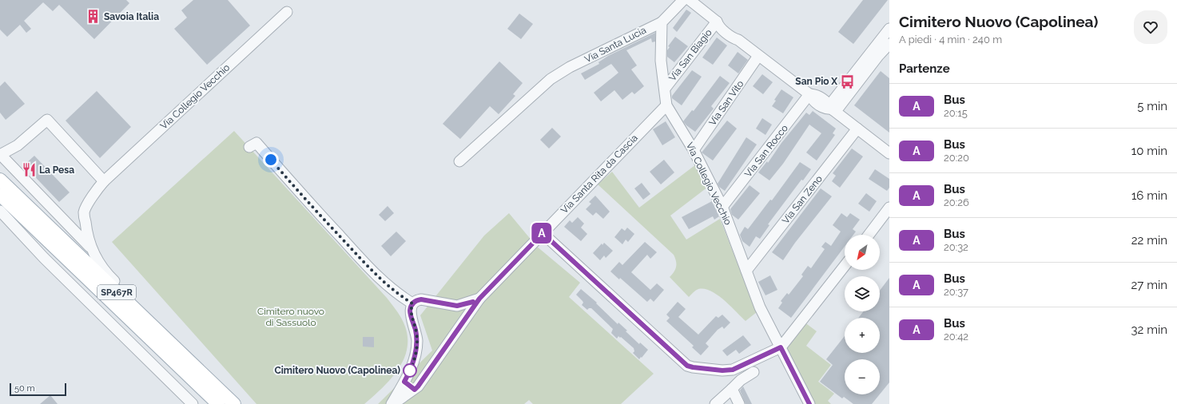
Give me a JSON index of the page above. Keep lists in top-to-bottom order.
{
  "streets": {
    "main road": ["SP467R"],
    "street": [
      "Via Santa Lucia",
      "Via San Biagio",
      "Via Collegio Vecchio",
      "Via San Vito",
      "Via San Rocco",
      "Via Santa Rita da Cascia",
      "Via San Zeno"
    ]
  },
  "crossings": [
    ["Via Santa Lucia", "Via Collegio Vecchio"],
    ["Via San Biagio", "Via Collegio Vecchio"],
    ["Via Collegio Vecchio", "Via San Vito"],
    ["Via Collegio Vecchio", "Via San Rocco"],
    ["Via Collegio Vecchio", "Via Santa Rita da Cascia"],
    ["Via Collegio Vecchio", "Via San Zeno"],
    ["Via Collegio Vecchio", "SP467R"]
  ],
  "parks": ["Cimitero nuovo di Sassuolo"],
  "places": {
    "building": ["Savoia Italia"],
    "bus stop": ["San Pio X"],
    "restaurant": ["La Pesa"],
    "other": ["Cimitero Nuovo (Capolinea)"]
  },
  "lines": ["bus line A"],
  "scale_bar": "50 m",
  "north": "bottom left",
  "page": {
    "on_map": "A",
    "heading": [
      ["Cimitero Nuovo (Capolinea)", "A piedi · 4 min · 240 m"],
      "Partenze"
    ],
    "list": [
      {
        "mark": "A",
        "name": "Bus",
        "note": "20:15",
        "value": "5 min"
      },
      {
        "mark": "A",
        "name": "Bus",
        "note": "20:20",
        "value": "10 min"
      },
      {
        "mark": "A",
        "name": "Bus",
        "note": "20:26",
        "value": "16 min"
      },
      {
        "mark": "A",
        "name": "Bus",
        "note": "20:32",
        "value": "22 min"
      },
      {
        "mark": "A",
        "name": "Bus",
        "note": "20:37",
        "value": "27 min"
      },
      {
        "mark": "A",
        "name": "Bus",
        "note": "20:42",
        "value": "32 min"
      }
    ],
    "map_buttons": ["+", "−"],
    "scale": "50 m"
  }
}
